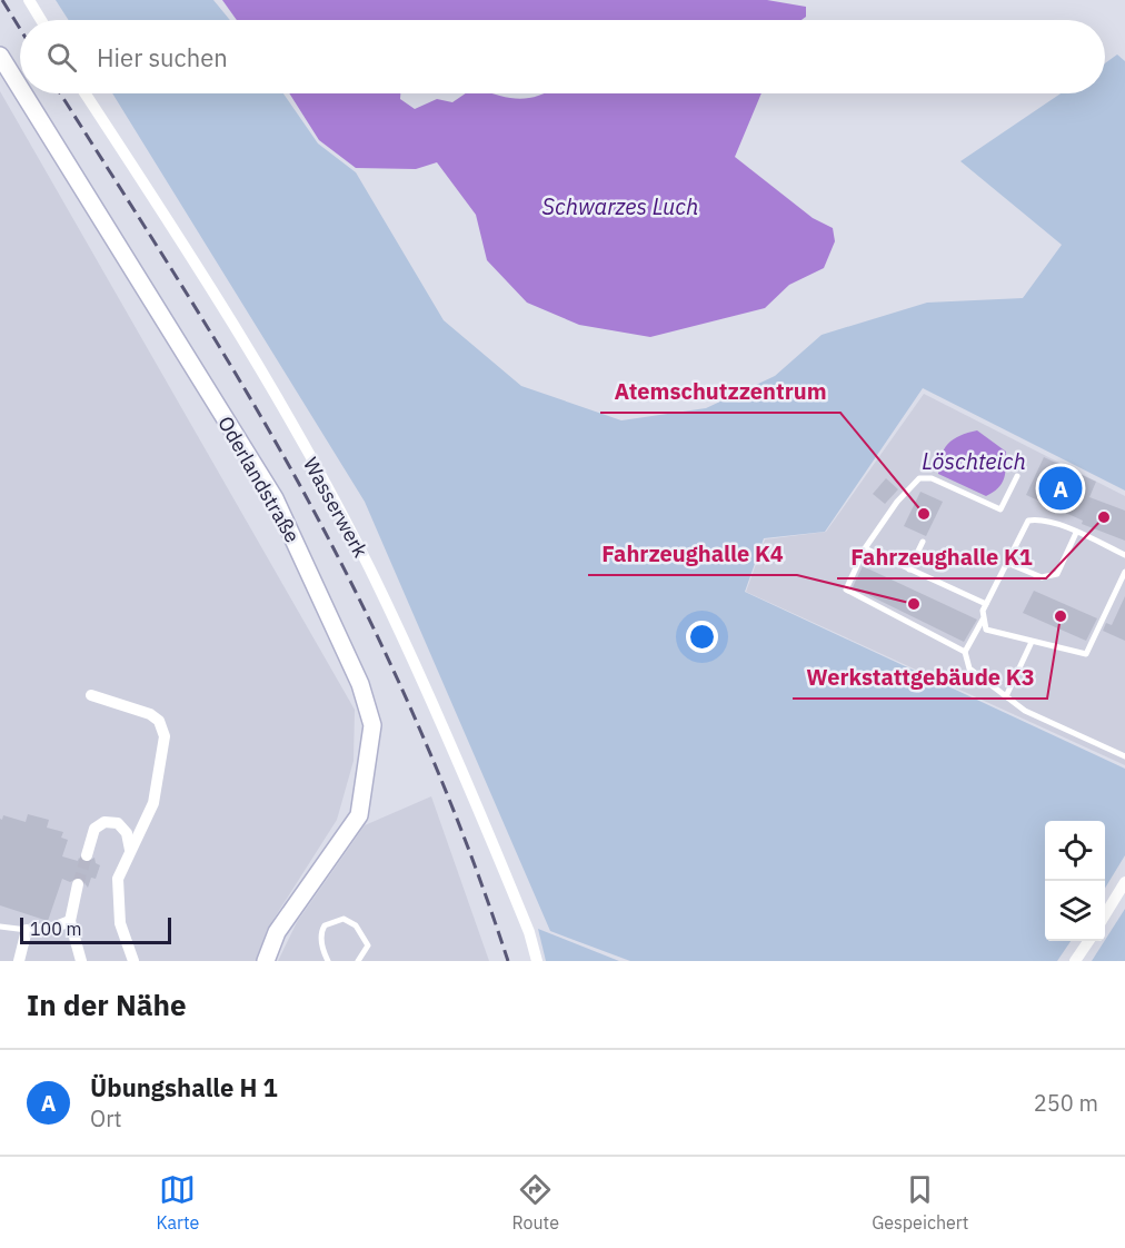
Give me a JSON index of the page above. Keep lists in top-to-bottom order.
{
  "streets": {
    "street": ["Oderlandstraße", "Wasserwerk"]
  },
  "water": ["Schwarzes Luch", "Löschteich"],
  "places": [
    "Atemschutzzentrum",
    "Fahrzeughalle K1",
    "Fahrzeughalle K4",
    "Werkstattgebäude K3"
  ],
  "scale_bar": "100 m",
  "page": {
    "search": "Hier suchen",
    "pins": "A",
    "scale": "100 m",
    "heading": "In der Nähe",
    "list": [
      {
        "mark": "A",
        "name": "Übungshalle H 1",
        "note": "Ort",
        "value": "250 m"
      }
    ],
    "nav": ["Karte", "Route", "Gespeichert"]
  }
}
